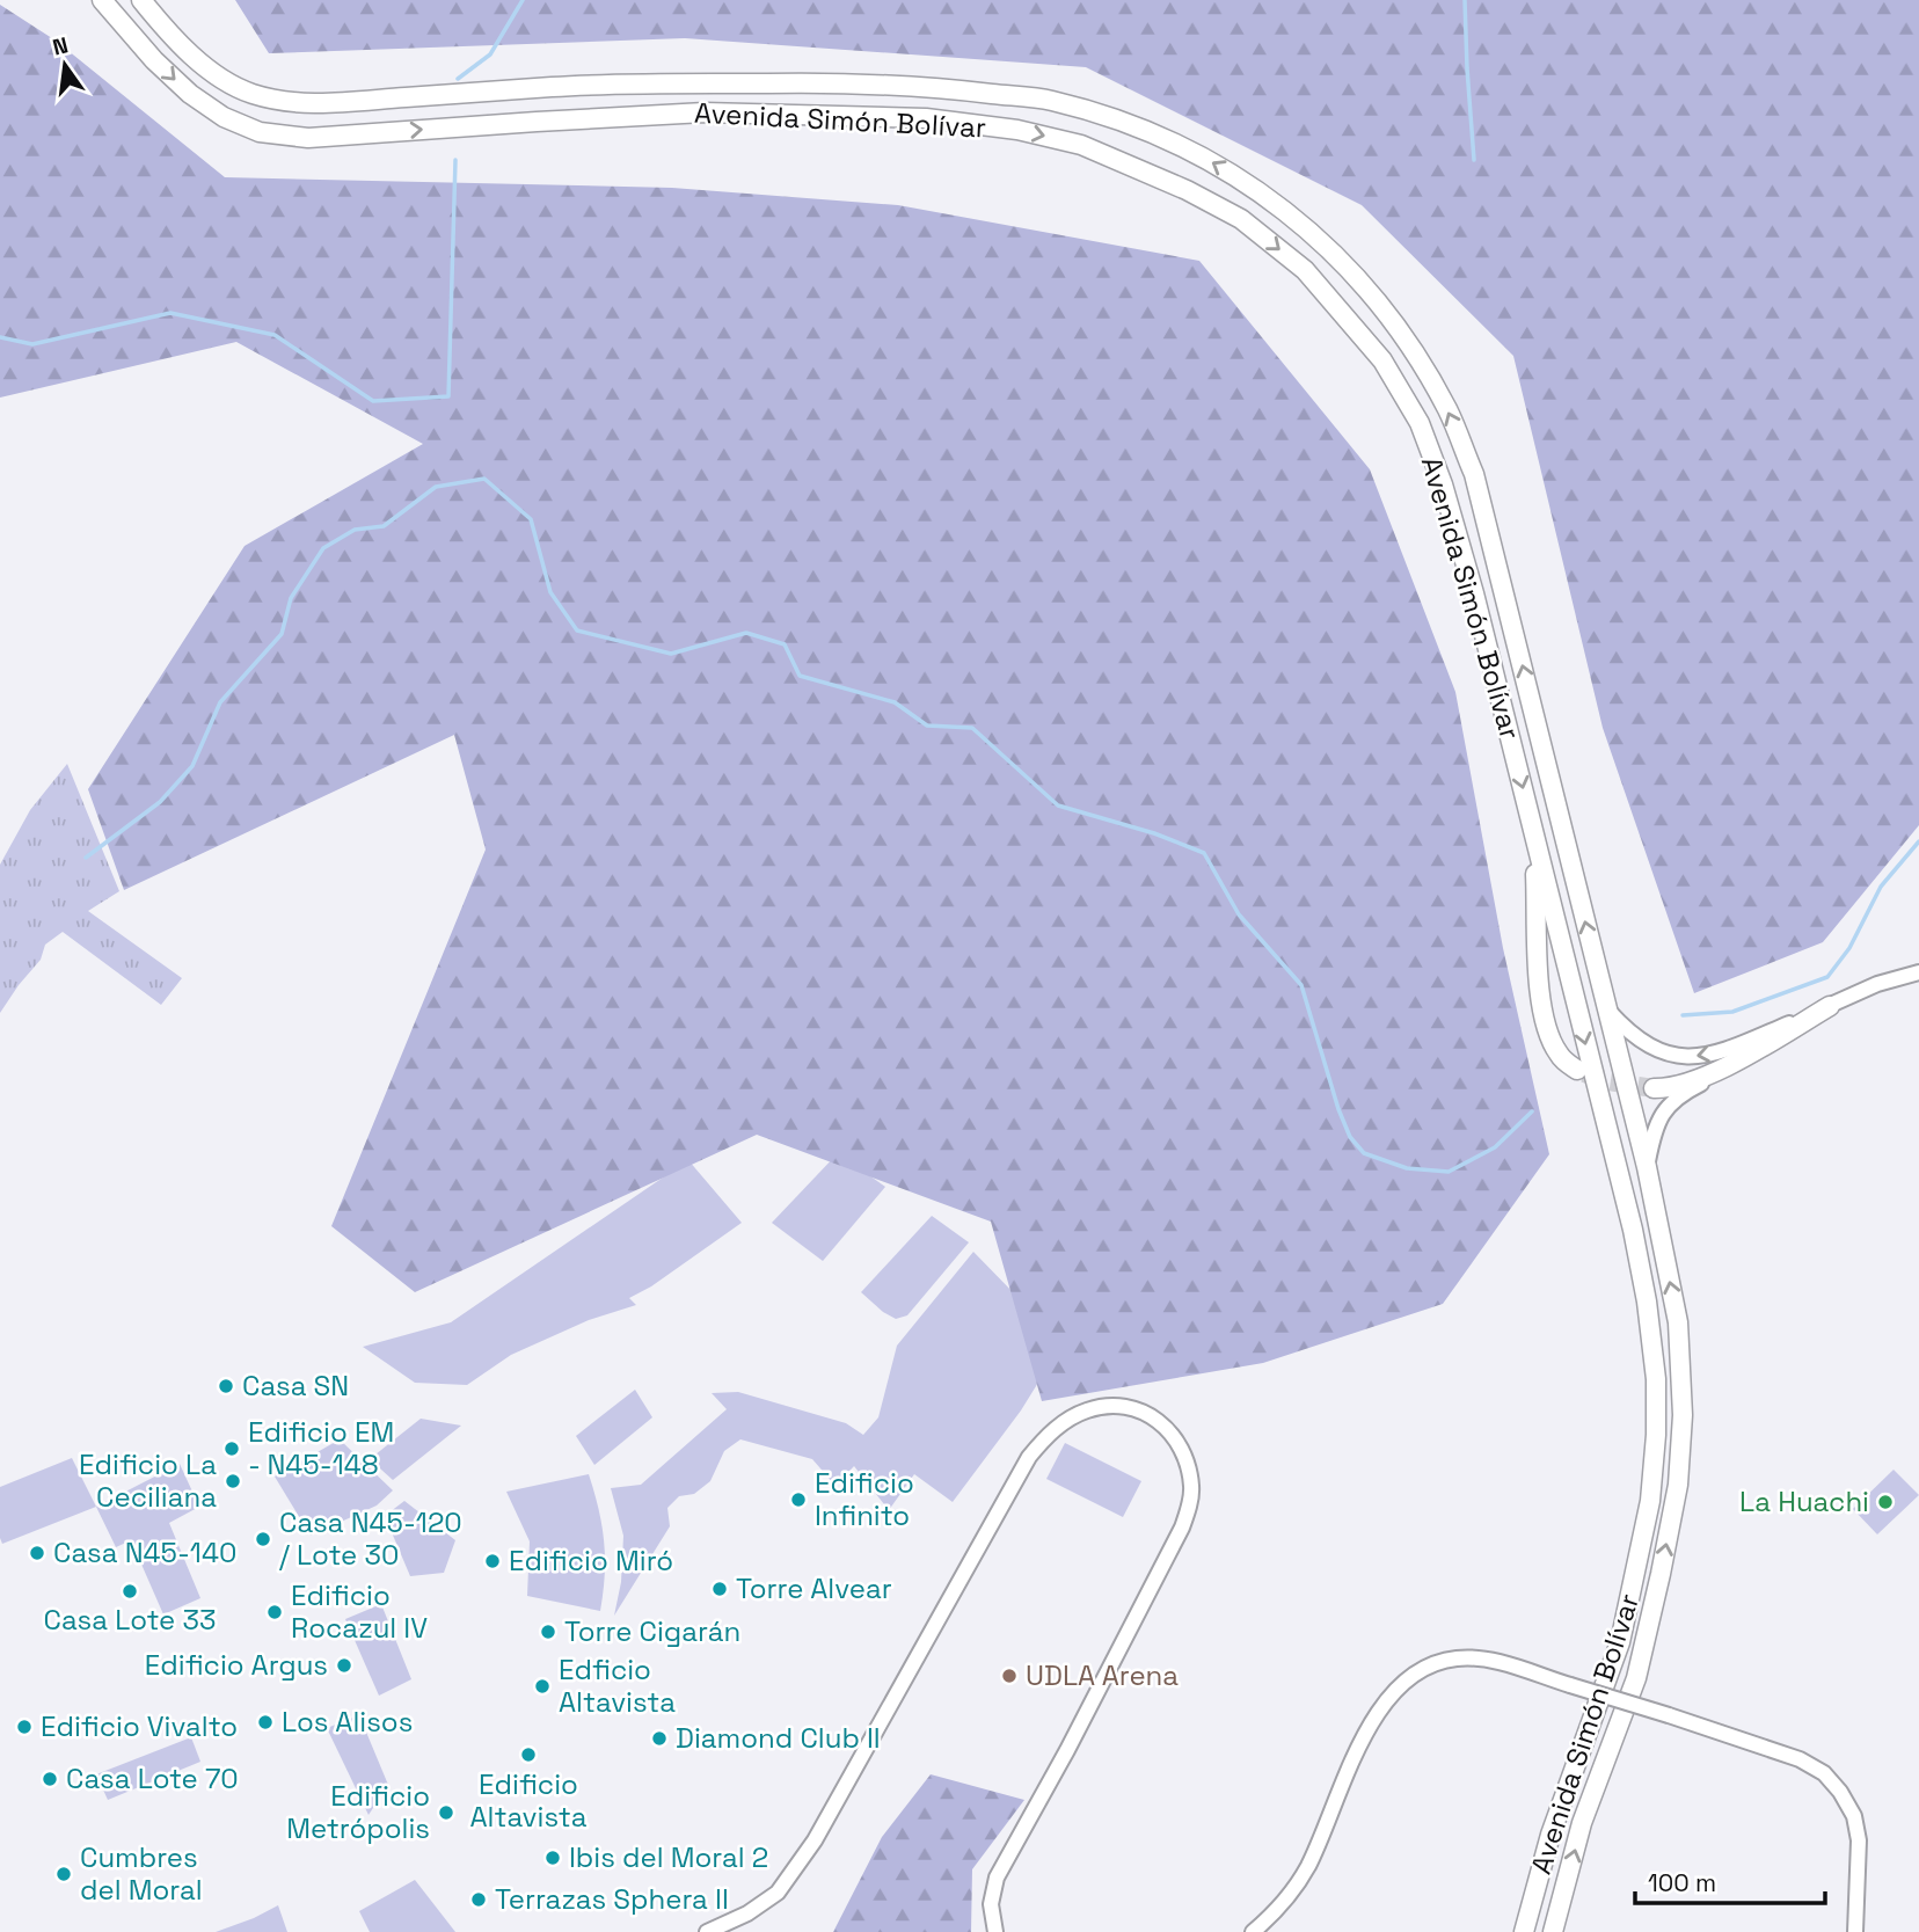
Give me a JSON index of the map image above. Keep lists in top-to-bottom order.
{
  "streets": {
    "highway": ["Avenida Simón Bolívar"]
  },
  "places": [
    "Casa SN",
    "Edificio EM - N45-148",
    "Edificio La Ceciliana",
    "Edificio Infinito",
    "La Huachi",
    "Casa N45-120 / Lote 30",
    "Casa N45-140",
    "Edificio Miró",
    "Torre Alvear",
    "Casa Lote 33",
    "Edificio Rocazul IV",
    "Torre Cigarán",
    "Edificio Argus",
    "UDLA Arena",
    "Edficio Altavista",
    "Los Alisos",
    "Edificio Vivalto",
    "Diamond Club II",
    "Edificio Altavista",
    "Casa Lote 70",
    "Edificio Metrópolis",
    "Ibis del Moral 2",
    "Cumbres del Moral",
    "Terrazas Sphera II"
  ],
  "scale_bar": "100 m",
  "north": "top"
}
